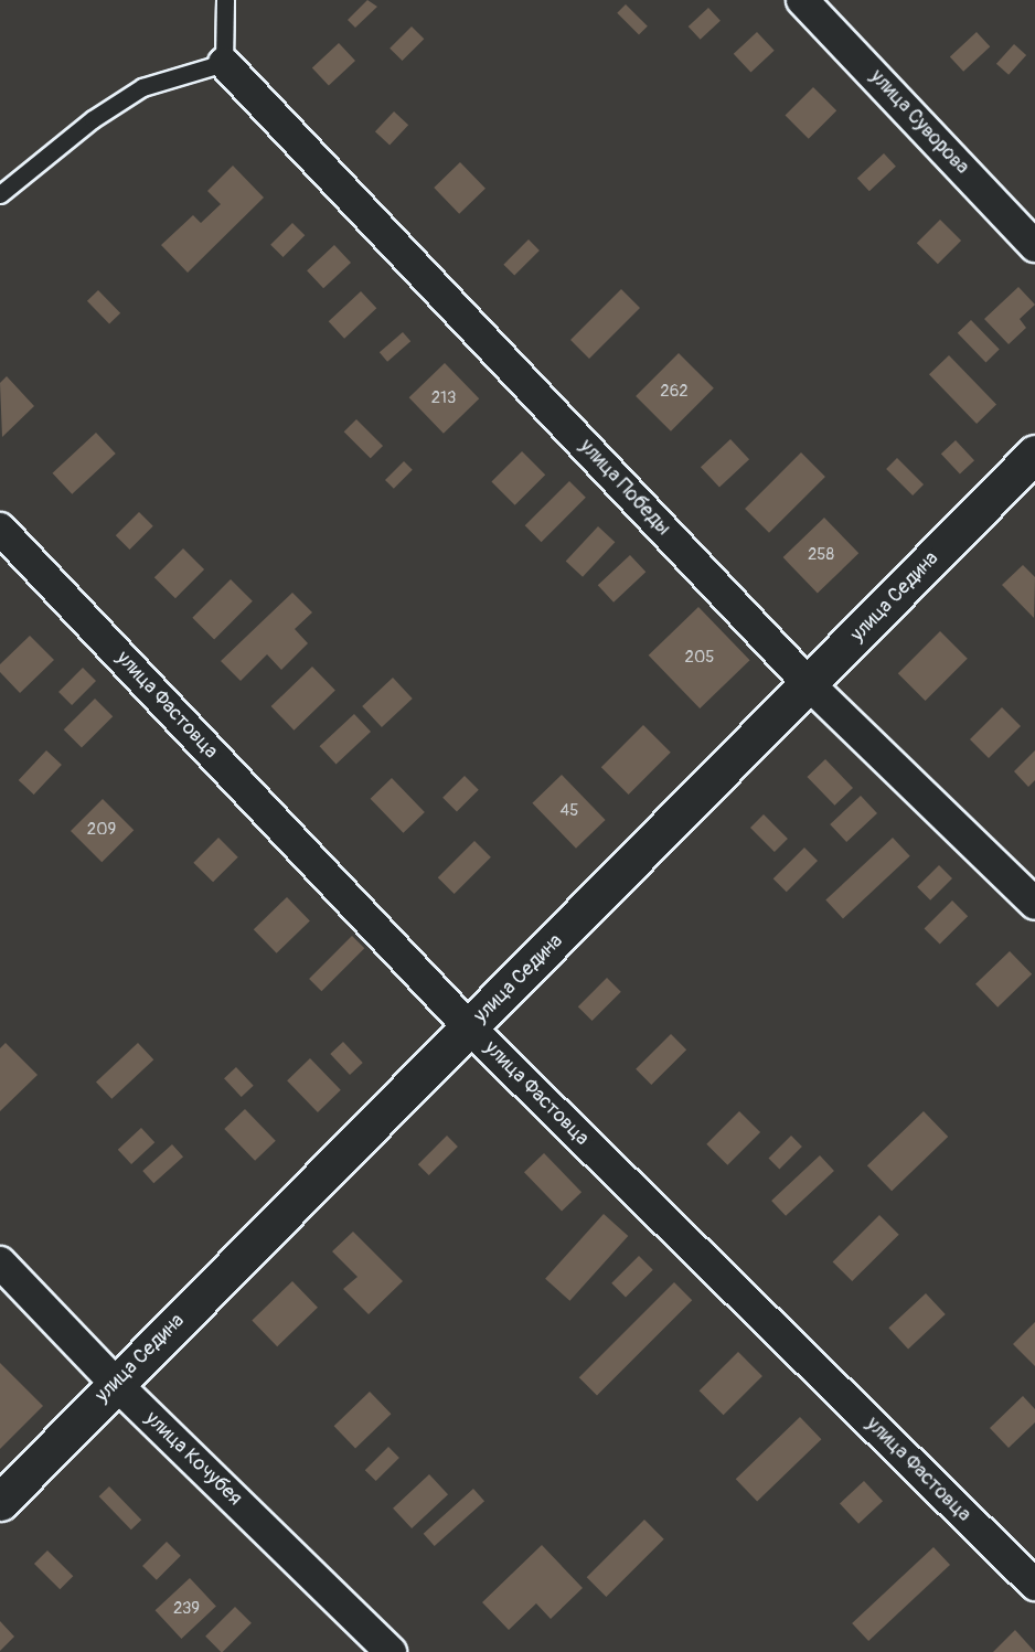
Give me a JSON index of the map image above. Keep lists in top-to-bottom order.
{
  "streets": {
    "main road": ["улица Седина"],
    "street": [
      "улица Суворова",
      "улица Победы",
      "улица Фастовца",
      "улица Кочубея"
    ]
  },
  "crossings": [
    ["улица Победы", "улица Седина"],
    ["улица Седина", "улица Фастовца"],
    ["улица Седина", "улица Кочубея"]
  ],
  "house_numbers": [
    "262",
    "213",
    "258",
    "205",
    "45",
    "209",
    "239"
  ]
}
